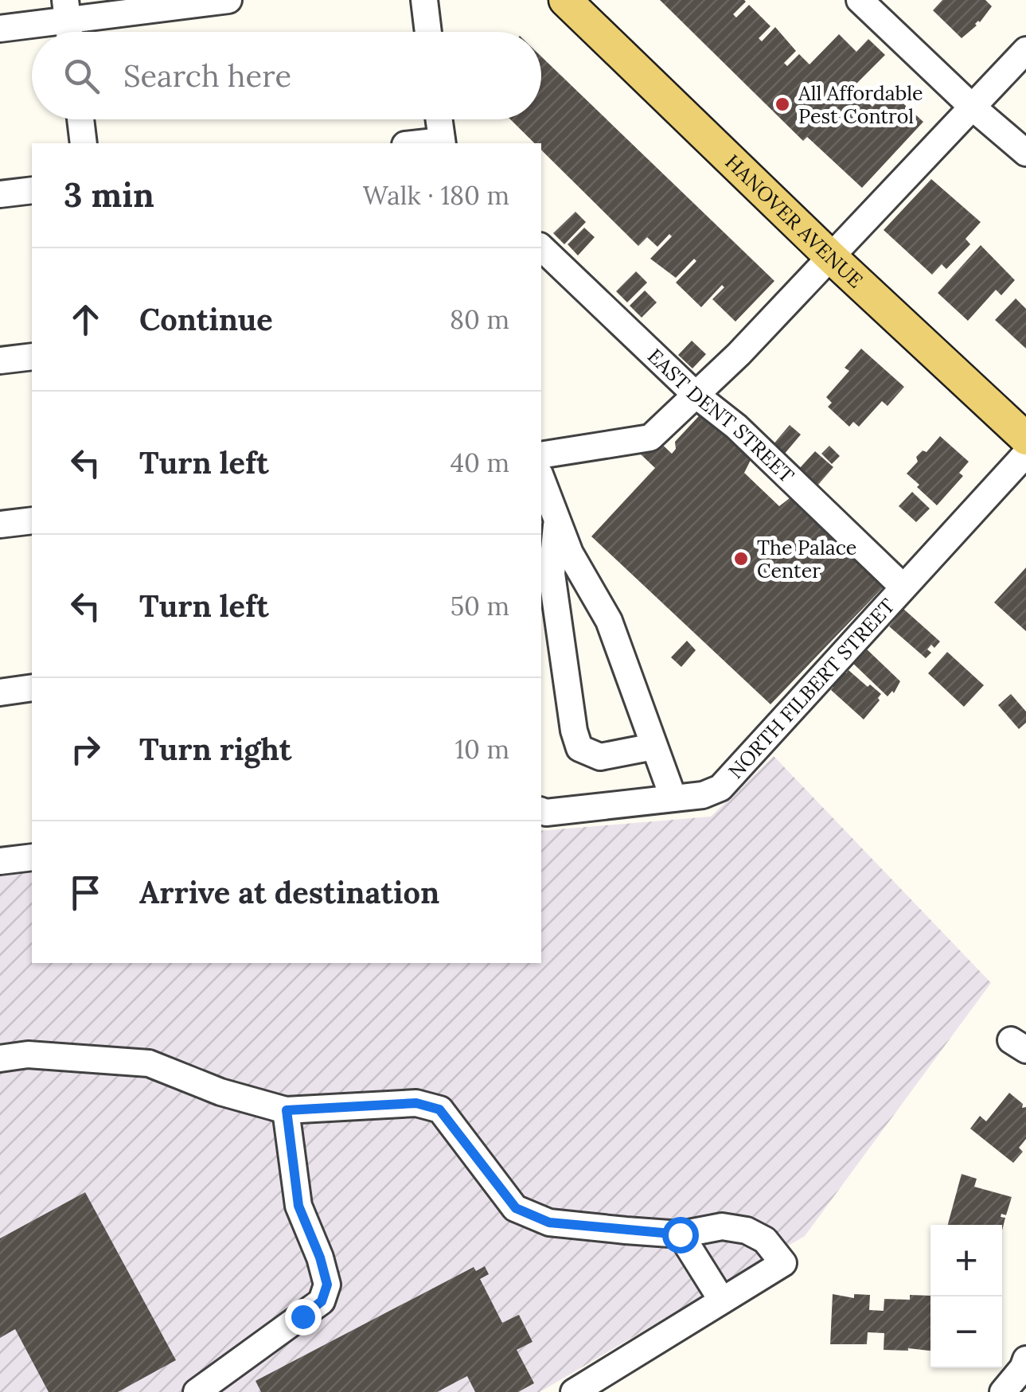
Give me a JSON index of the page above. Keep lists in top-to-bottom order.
{
  "streets": {
    "main road": ["HANOVER AVENUE"],
    "street": ["EAST DENT STREET", "NORTH FILBERT STREET"]
  },
  "crossings": [
    ["EAST DENT STREET", "NORTH FILBERT STREET"]
  ],
  "places": ["All Affordable Pest Control", "The Palace Center"],
  "page": {
    "search": "Search here",
    "heading": ["3 min", "Walk · 180 m"],
    "list": [
      ["Continue", "80 m"],
      ["Turn left", "40 m"],
      ["Turn left", "50 m"],
      ["Turn right", "10 m"],
      "Arrive at destination"
    ],
    "map_buttons": ["+", "−"]
  }
}
